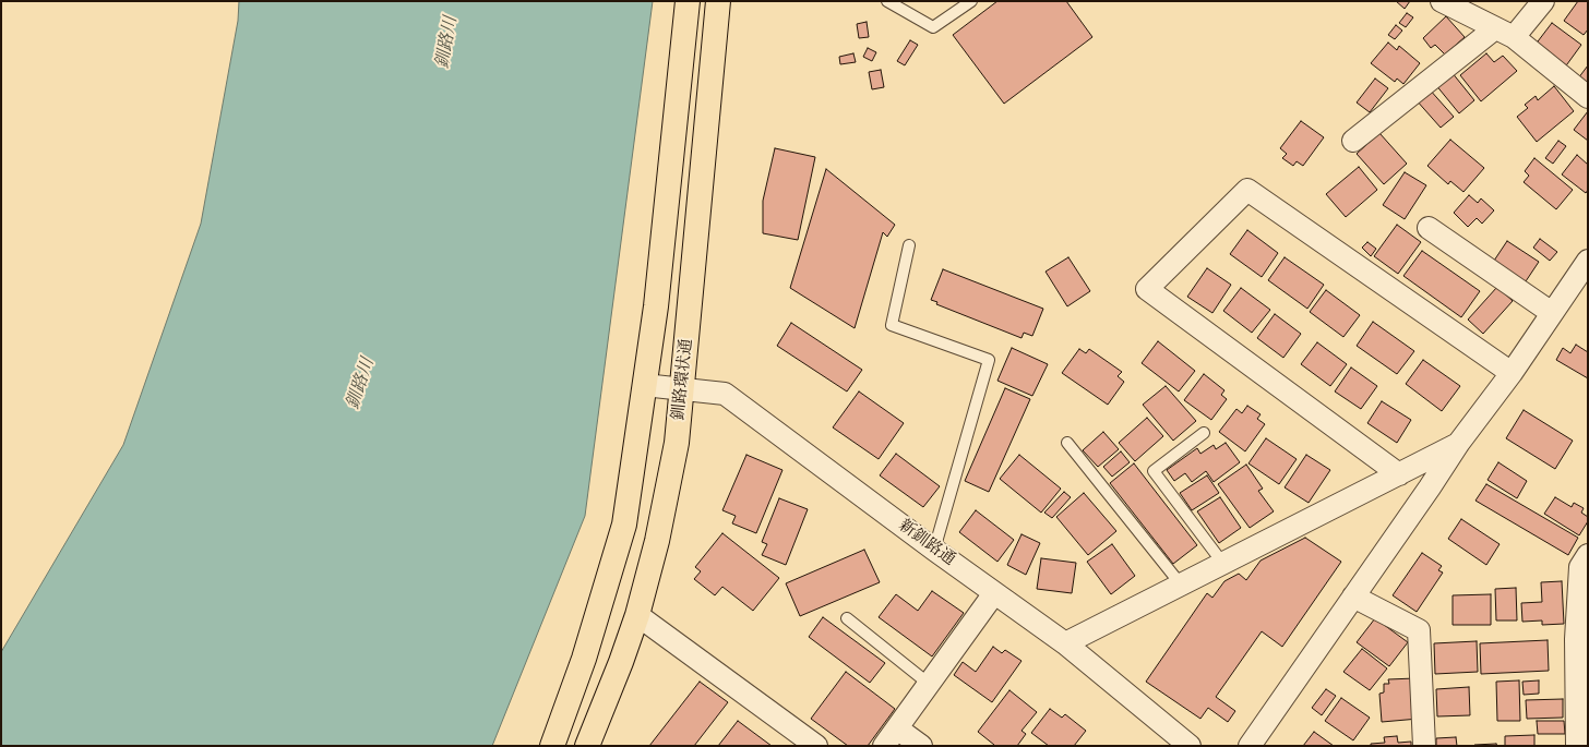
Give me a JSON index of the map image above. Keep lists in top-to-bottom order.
{
  "streets": {
    "highway": ["釧路環状通"],
    "street": ["新釧路通"]
  },
  "crossings": [
    ["釧路環状通", "新釧路通"]
  ],
  "water": ["釧路川"]
}
